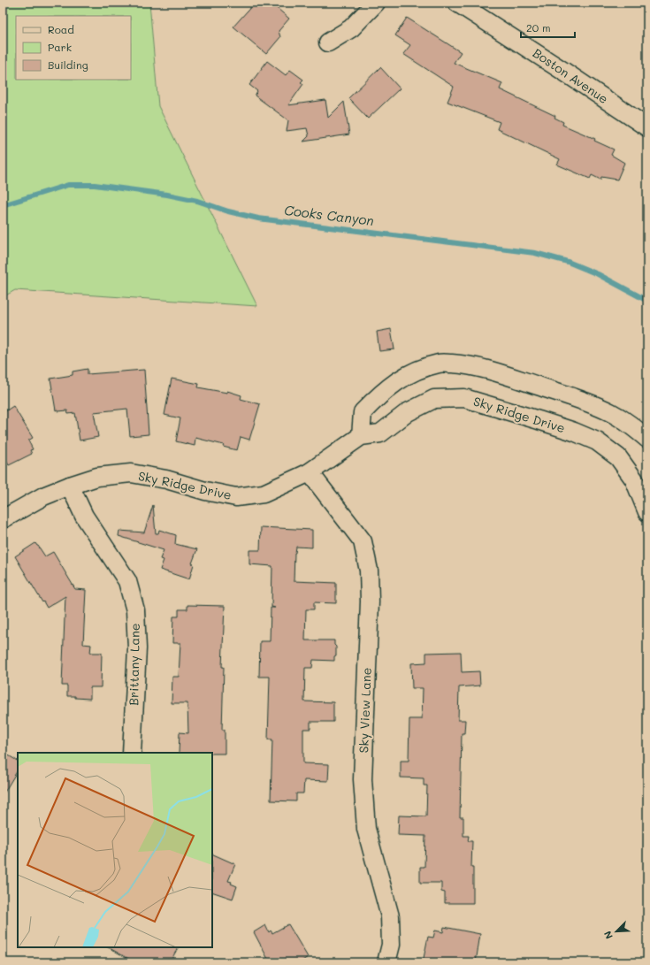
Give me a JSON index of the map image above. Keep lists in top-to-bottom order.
{
  "streets": {
    "street": [
      "Boston Avenue",
      "Sky Ridge Drive",
      "Brittany Lane",
      "Sky View Lane"
    ]
  },
  "crossings": [
    ["Sky Ridge Drive", "Brittany Lane"],
    ["Sky Ridge Drive", "Sky View Lane"]
  ],
  "water": ["Cooks Canyon"],
  "legend": ["Road", "Park", "Building"],
  "scale_bar": "20 m",
  "north": "bottom left"
}
